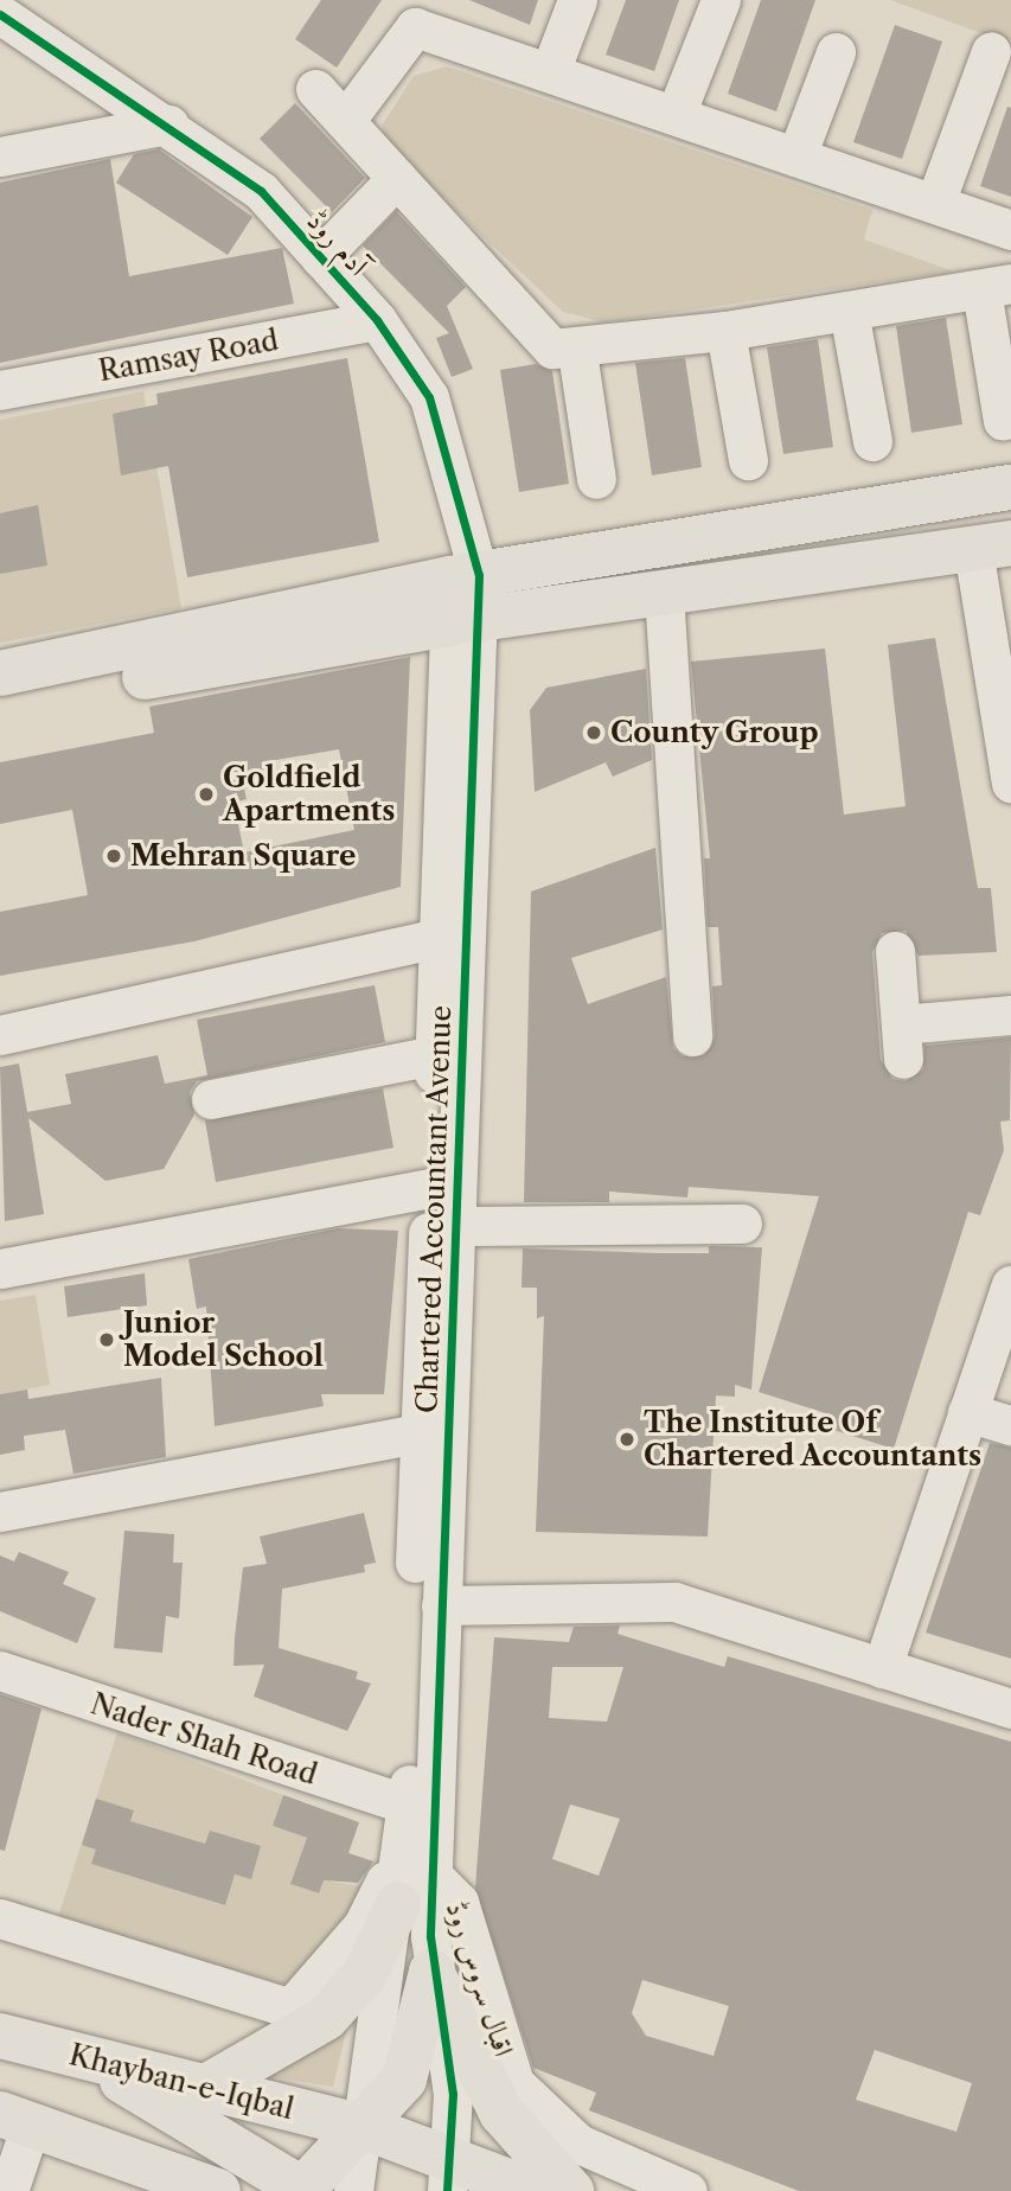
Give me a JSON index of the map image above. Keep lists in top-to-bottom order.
{
  "streets": {
    "main road": ["Khayban-e-Iqbal"],
    "street": [
      "آدم روڈ",
      "Ramsay Road",
      "Chartered Accountant Avenue",
      "Nader Shah Road",
      "اقبال سروس روڈ"
    ]
  },
  "crossings": [
    ["آدم روڈ", "Ramsay Road"],
    ["آدم روڈ", "Chartered Accountant Avenue"],
    ["Chartered Accountant Avenue", "Nader Shah Road"]
  ],
  "places": [
    "County Group",
    "Goldfield Apartments",
    "Mehran Square",
    "Junior Model School",
    "The Institute Of Chartered Accountants"
  ]
}
